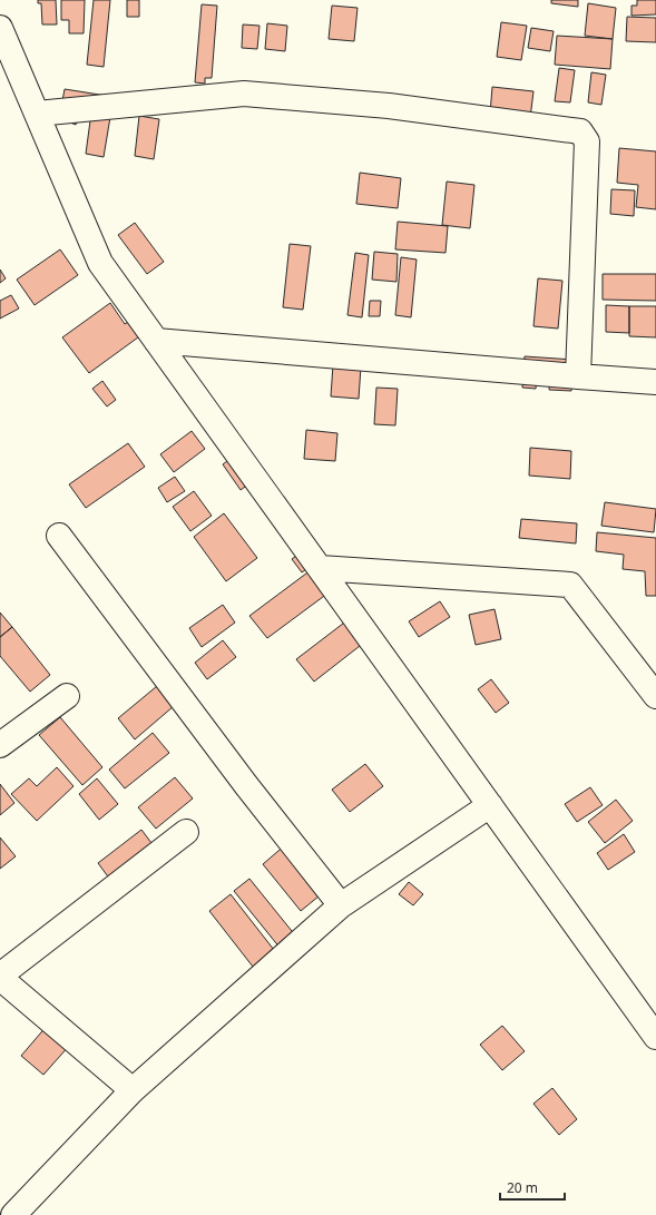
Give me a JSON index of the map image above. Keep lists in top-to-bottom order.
{
  "scale_bar": "20 m"
}
